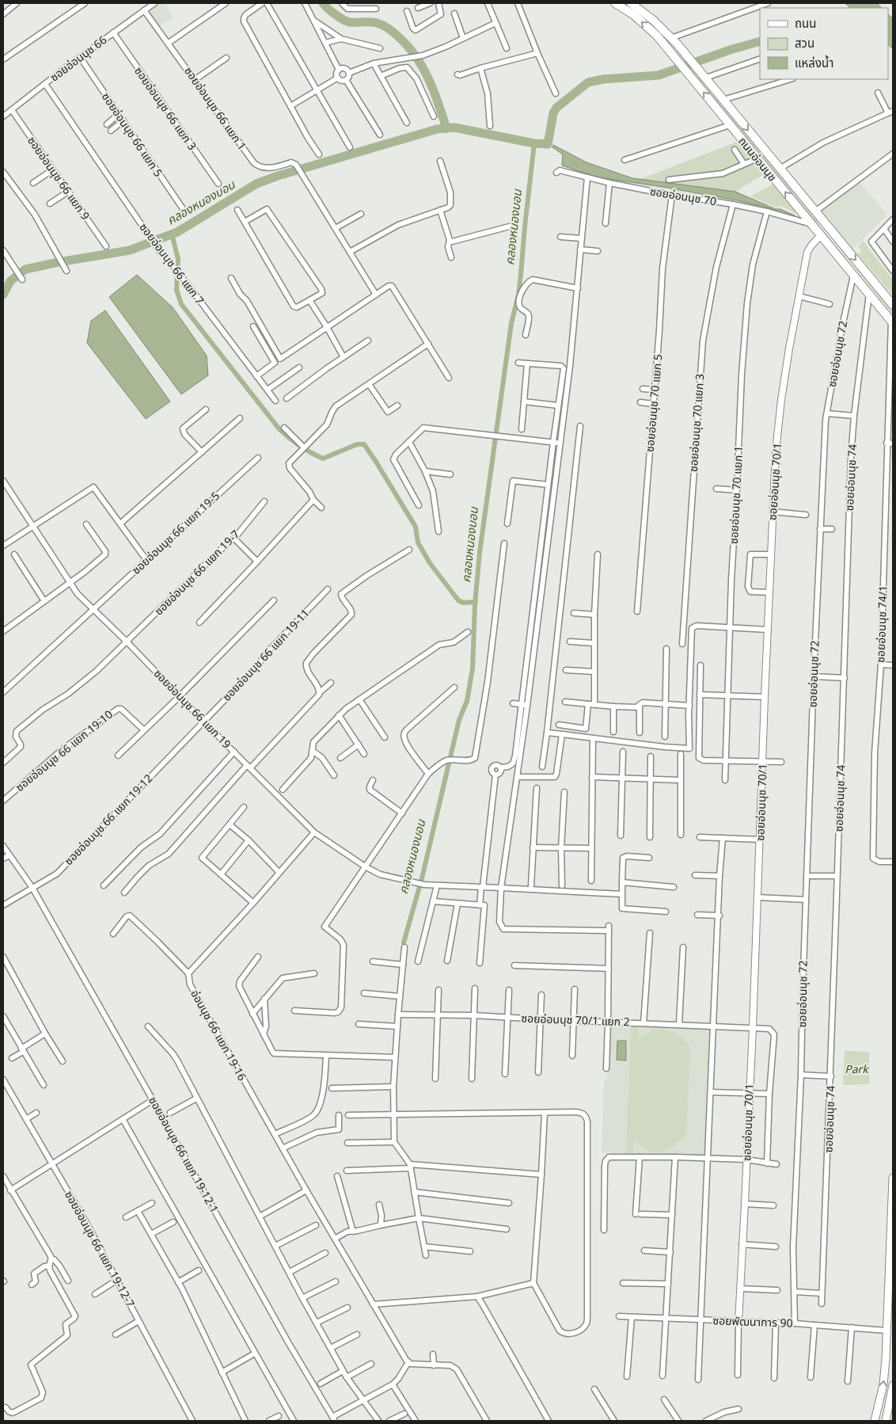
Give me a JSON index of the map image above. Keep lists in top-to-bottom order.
{
  "streets": {
    "main road": ["ถนนอ่อนนุช"],
    "street": [
      "ซอยอ่อนนุช 66",
      "ซอยอ่อนนุช 66 แยก 3",
      "ซอยอ่อนนุช 66 แยก 1",
      "ซอยอ่อนนุช 66 แยก 5",
      "ซอยอ่อนนุช 66 แยก 9",
      "ซอยอ่อนนุช 70",
      "ซอยอ่อนนุช 66 แยก 7",
      "ซอยอ่อนนุช 72",
      "ซอยอ่อนนุช 70 แยก 5",
      "ซอยอ่อนนุช 70 แยก 3",
      "ซอยอ่อนนุช 74",
      "ซอยอ่อนนุช 70/1",
      "ซอยอ่อนนุช 70 แยก 1",
      "ซอยอ่อนนุช 66 แยก 19-5",
      "ซอยอ่อนนุช 66 แยก 19-7",
      "ซอยอ่อนนุช 74/1",
      "ซอยอ่อนนุช 66 แยก 19-11",
      "ซอยอ่อนนุช 66 แยก 19",
      "ซอยอ่อนนุช 66 แยก 19-10",
      "ซอยอ่อนนุช 66 แยก 19-12",
      "ซอยอ่อนนุช 70/1 แยก 2",
      "อ่อนนุช 66 แยก 19-16",
      "ซอยอ่อนนุช 66 แยก 19-12-1",
      "ซอยอ่อนนุช 66 แยก 19-12-7",
      "ซอยพัฒนาการ 90"
    ]
  },
  "crossings": [
    ["ซอยอ่อนนุช 66", "ซอยอ่อนนุช 66 แยก 3"],
    ["ซอยอ่อนนุช 66", "ซอยอ่อนนุช 66 แยก 1"],
    ["ซอยอ่อนนุช 66", "ซอยอ่อนนุช 66 แยก 5"],
    ["ซอยอ่อนนุช 66", "ซอยอ่อนนุช 66 แยก 9"],
    ["ซอยอ่อนนุช 66", "ซอยอ่อนนุช 66 แยก 7"],
    ["ถนนอ่อนนุช", "ซอยอ่อนนุช 70"],
    ["ถนนอ่อนนุช", "ซอยอ่อนนุช 72"],
    ["ถนนอ่อนนุช", "ซอยอ่อนนุช 74"],
    ["ถนนอ่อนนุช", "ซอยอ่อนนุช 70/1"],
    ["ถนนอ่อนนุช", "ซอยอ่อนนุช 74/1"],
    ["ซอยอ่อนนุช 70", "ซอยอ่อนนุช 70 แยก 5"],
    ["ซอยอ่อนนุช 70", "ซอยอ่อนนุช 70 แยก 3"],
    ["ซอยอ่อนนุช 70", "ซอยอ่อนนุช 70 แยก 1"],
    ["ซอยอ่อนนุช 72", "ซอยพัฒนาการ 90"],
    ["ซอยอ่อนนุช 70/1", "ซอยอ่อนนุช 70/1 แยก 2"],
    ["ซอยอ่อนนุช 70/1", "ซอยพัฒนาการ 90"],
    ["ซอยอ่อนนุช 66 แยก 19-5", "ซอยอ่อนนุช 66 แยก 19"],
    ["ซอยอ่อนนุช 66 แยก 19-7", "ซอยอ่อนนุช 66 แยก 19"],
    ["ซอยอ่อนนุช 66 แยก 19-11", "ซอยอ่อนนุช 66 แยก 19"],
    ["ซอยอ่อนนุช 66 แยก 19-11", "ซอยอ่อนนุช 66 แยก 19-12"],
    ["ซอยอ่อนนุช 66 แยก 19", "ซอยอ่อนนุช 66 แยก 19-12"],
    ["ซอยอ่อนนุช 66 แยก 19-12", "ซอยอ่อนนุช 66 แยก 19-12-1"]
  ],
  "water": ["คลองหนองบอน"],
  "parks": ["Park"],
  "legend": ["ถนน", "สวน", "แหล่งน้ำ"]
}
